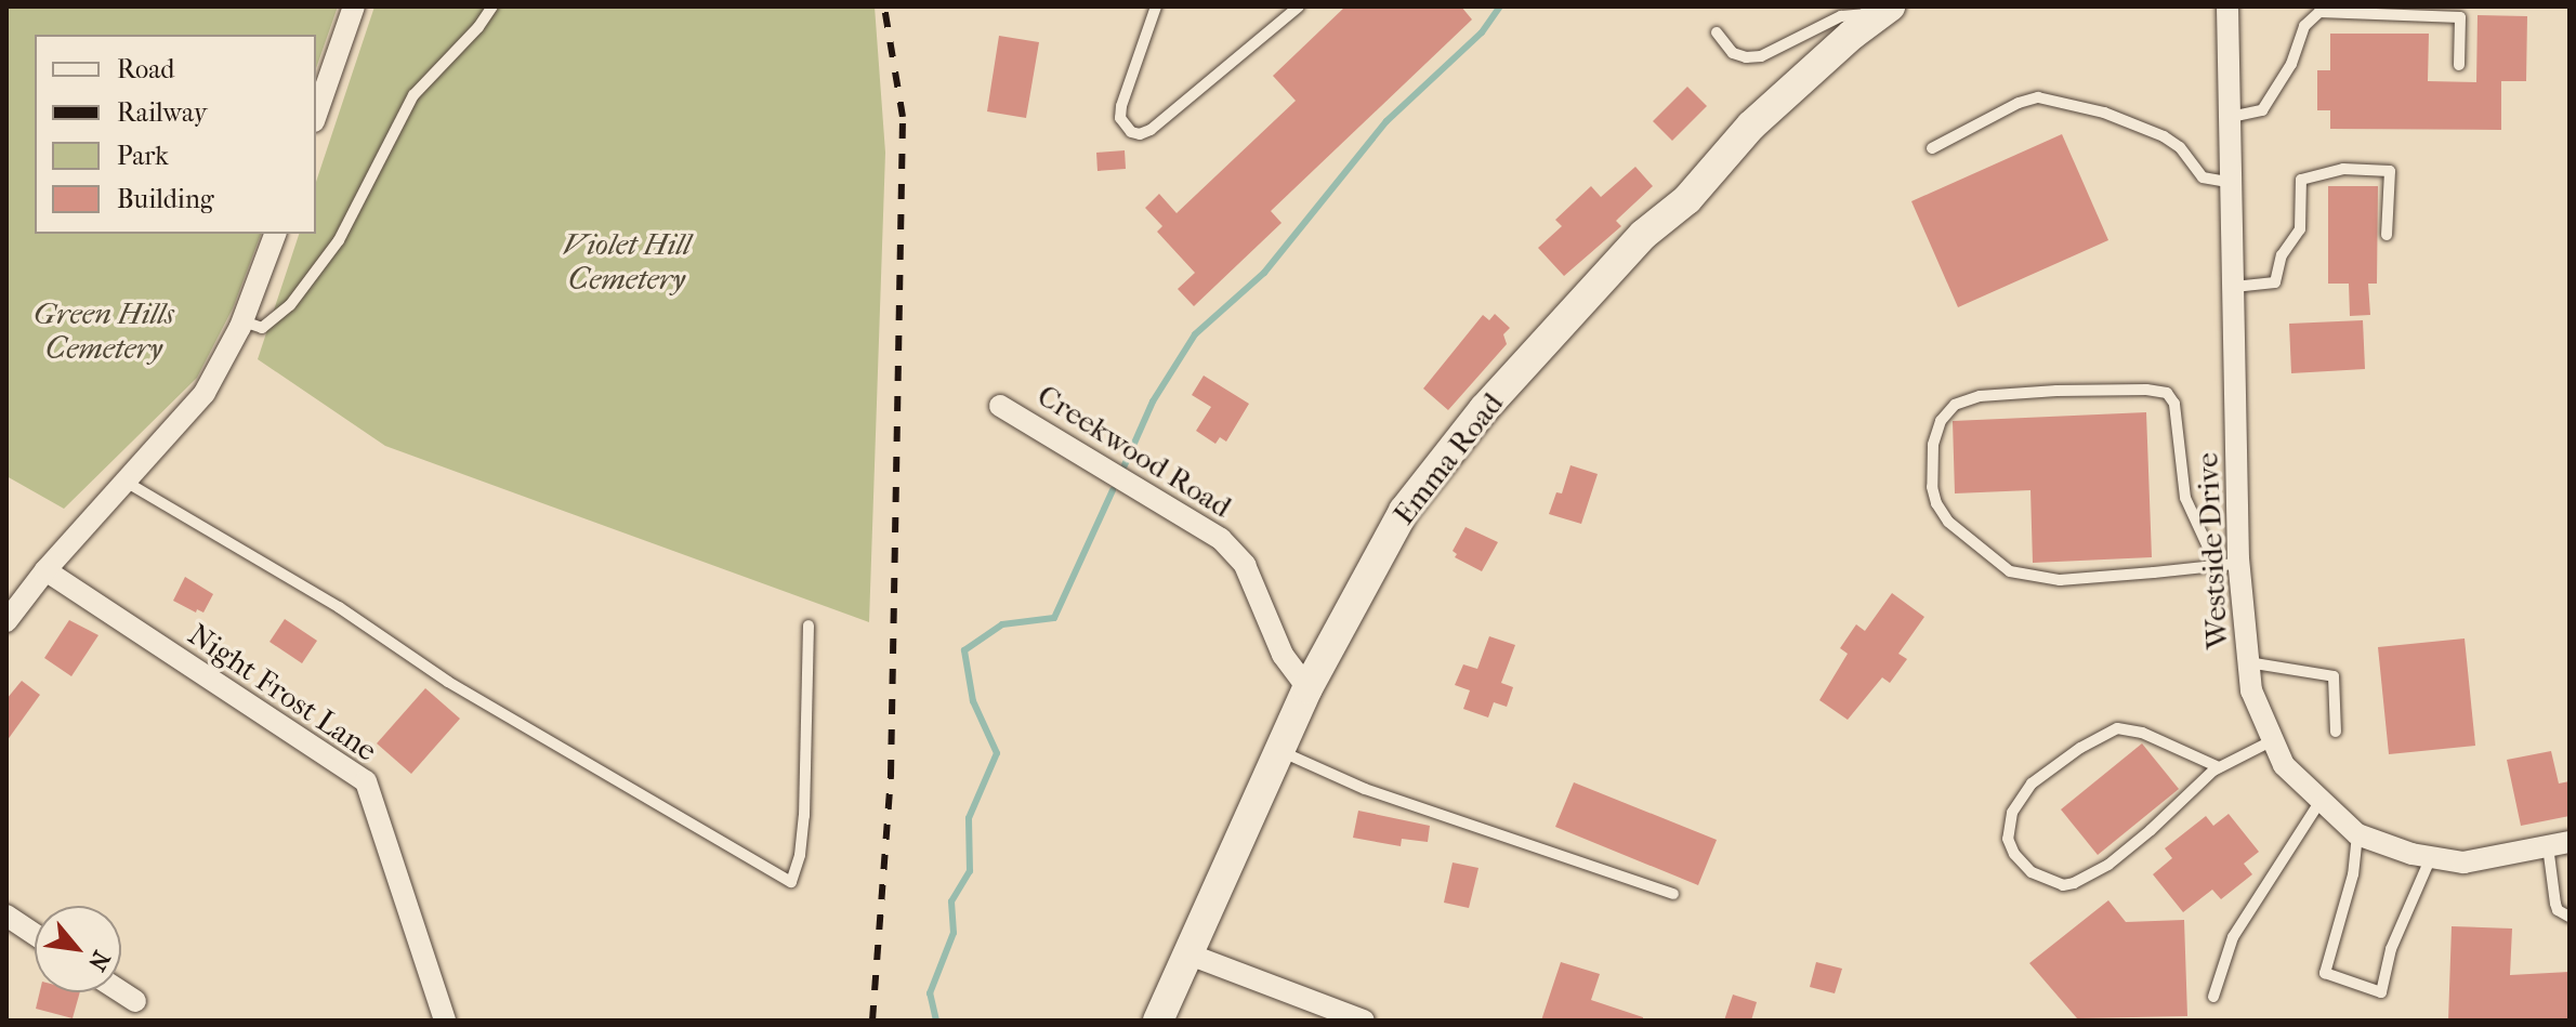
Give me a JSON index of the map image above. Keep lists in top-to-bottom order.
{
  "streets": {
    "street": [
      "Creekwood Road",
      "Emma Road",
      "Westside Drive",
      "Night Frost Lane"
    ]
  },
  "crossings": [
    ["Creekwood Road", "Emma Road"]
  ],
  "parks": ["Violet Hill Cemetery", "Green Hills Cemetery"],
  "legend": [
    "Road",
    "Railway",
    "Park",
    "Building"
  ],
  "north": "bottom right"
}
